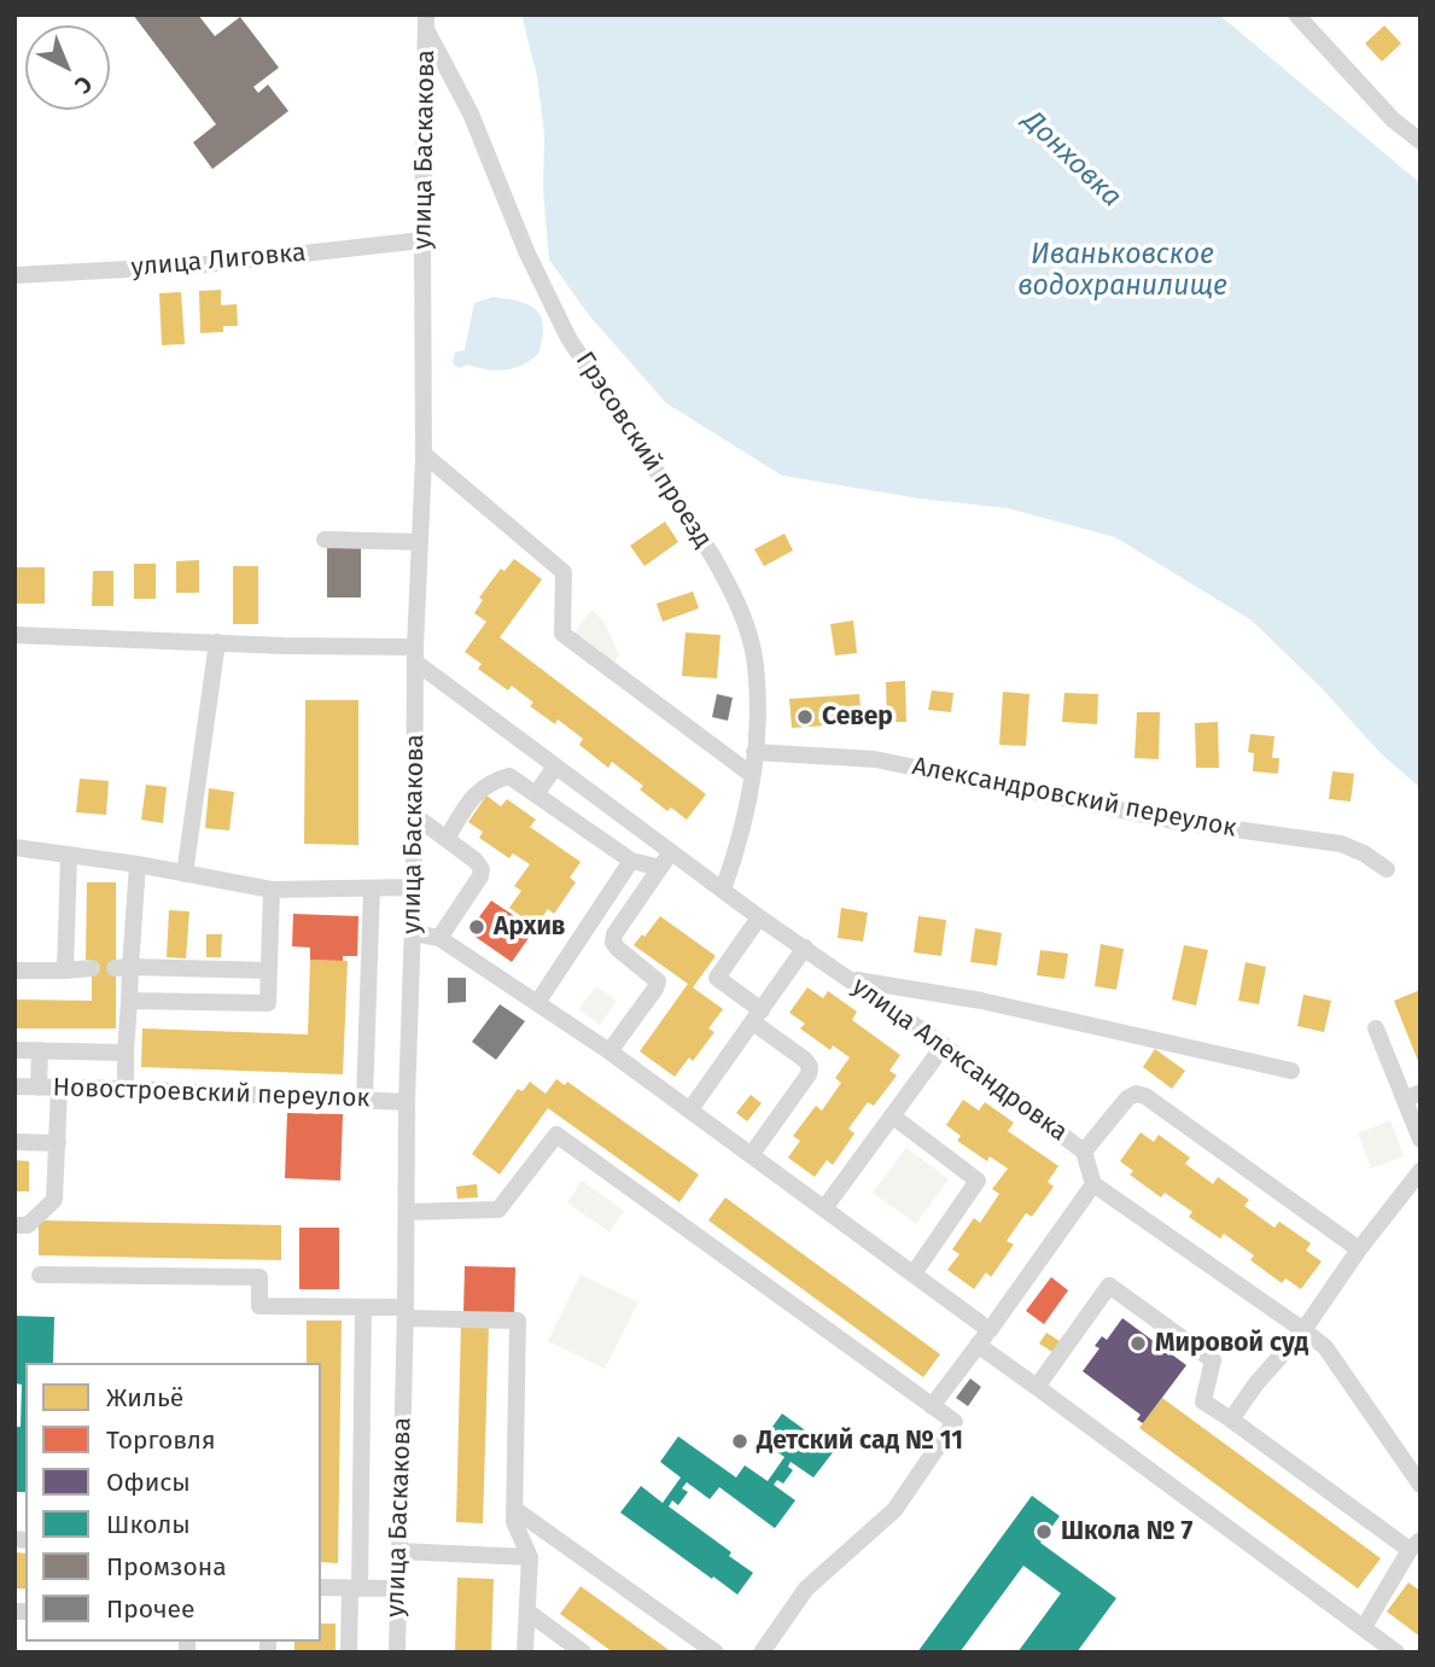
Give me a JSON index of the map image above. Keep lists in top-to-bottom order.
{
  "streets": {
    "street": [
      "улица Баскакова",
      "улица Лиговка",
      "Грэсовский проезд",
      "Александровский переулок",
      "улица Александровка",
      "Новостроевский переулок"
    ]
  },
  "crossings": [
    ["улица Баскакова", "улица Лиговка"],
    ["улица Баскакова", "Грэсовский проезд"],
    ["улица Баскакова", "улица Александровка"],
    ["улица Баскакова", "Новостроевский переулок"],
    ["Грэсовский проезд", "Александровский переулок"],
    ["Грэсовский проезд", "улица Александровка"]
  ],
  "water": ["Донховка", "Иваньковское водохранилище"],
  "places": [
    "Север",
    "Архив",
    "Мировой суд",
    "Детский сад № 11",
    "Школа № 7"
  ],
  "legend": [
    "Жильё",
    "Торговля",
    "Офисы",
    "Школы",
    "Промзона",
    "Прочее"
  ],
  "north": "bottom right"
}
